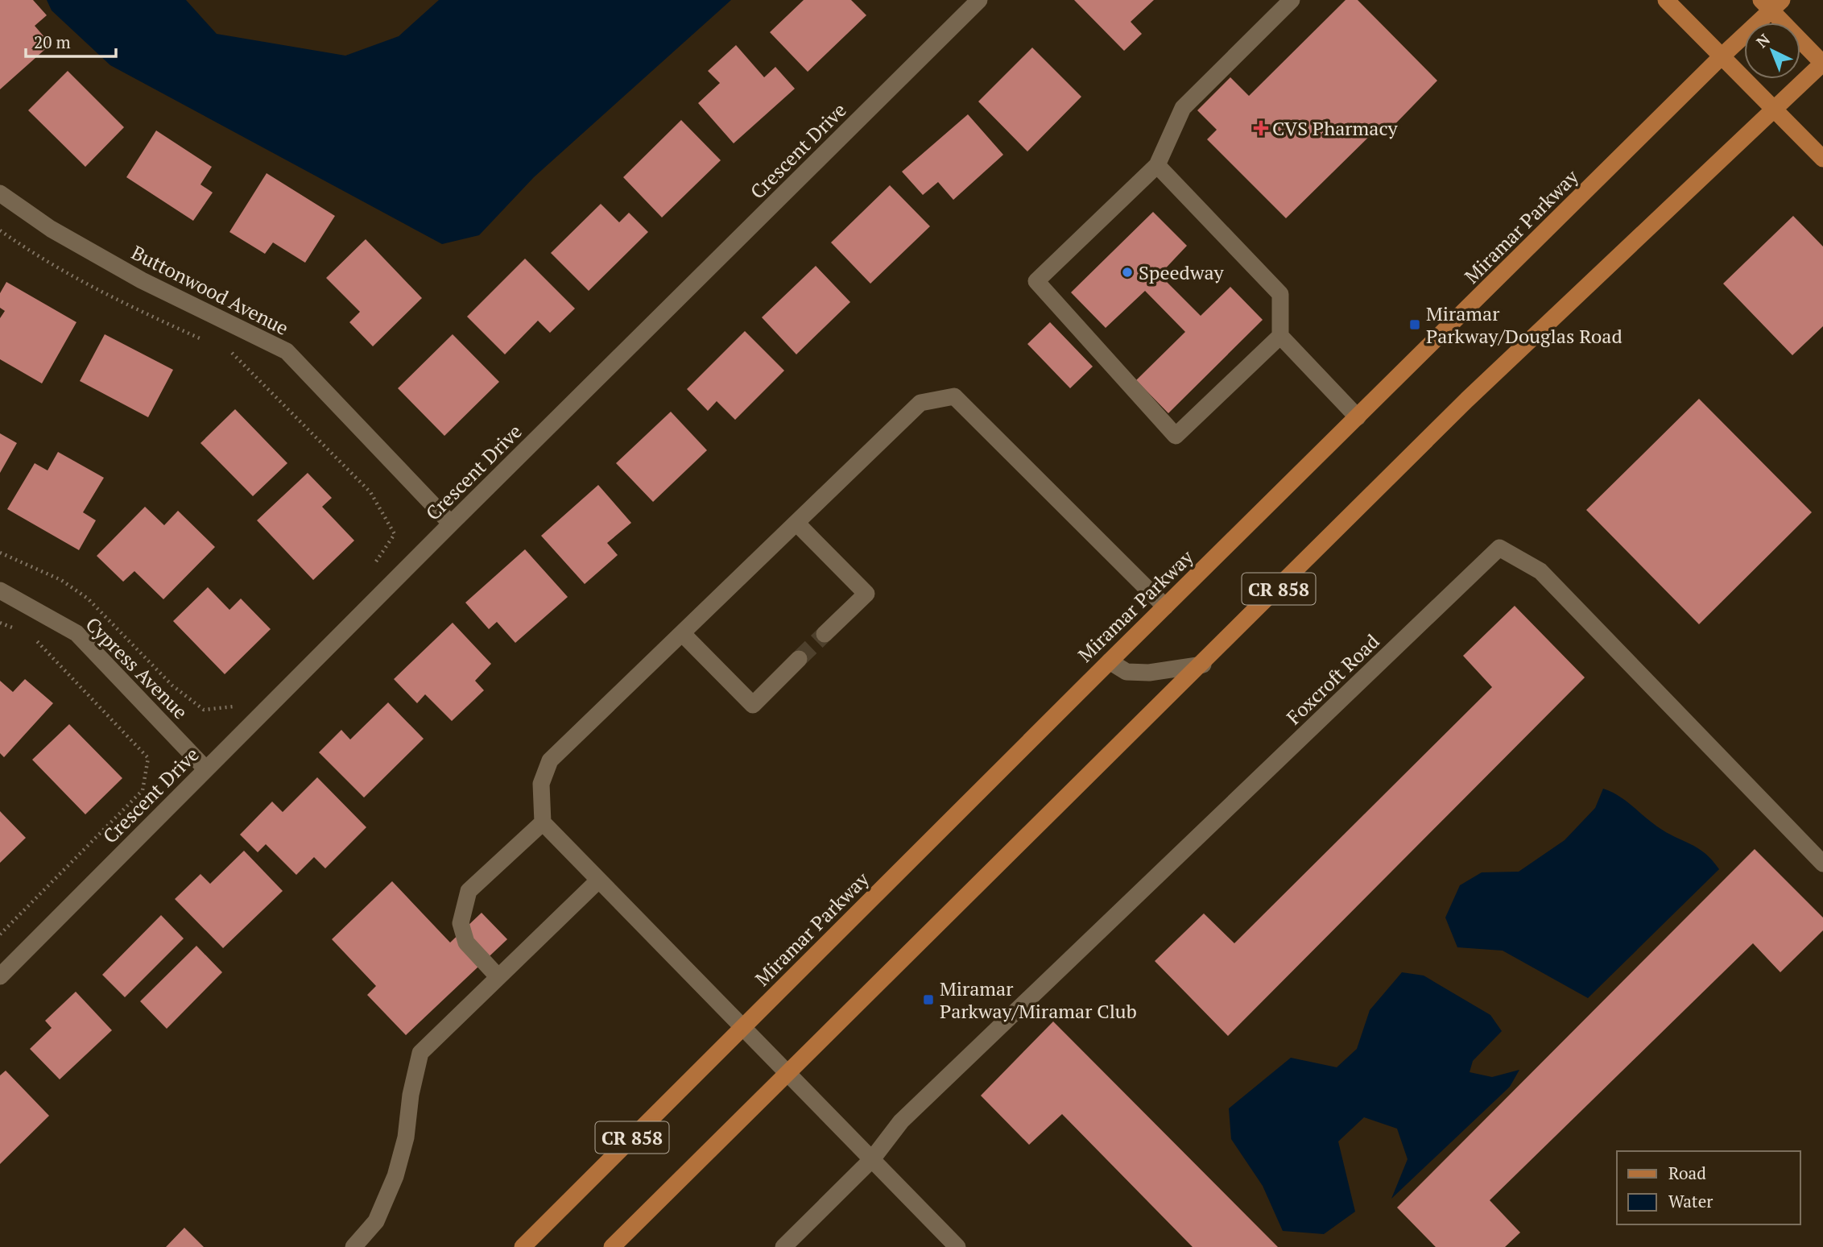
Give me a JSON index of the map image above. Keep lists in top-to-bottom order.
{
  "streets": {
    "main road": ["Miramar Parkway", "CR 858"],
    "street": [
      "Crescent Drive",
      "Buttonwood Avenue",
      "Cypress Avenue",
      "Foxcroft Road"
    ]
  },
  "crossings": [
    ["Crescent Drive", "Buttonwood Avenue"],
    ["Crescent Drive", "Cypress Avenue"]
  ],
  "places": {
    "health": ["CVS Pharmacy"],
    "other": ["Speedway"],
    "transit": ["Miramar Parkway/Douglas Road", "Miramar Parkway/Miramar Club"]
  },
  "legend": ["Road", "Water"],
  "scale_bar": "20 m",
  "north": "top left"
}
